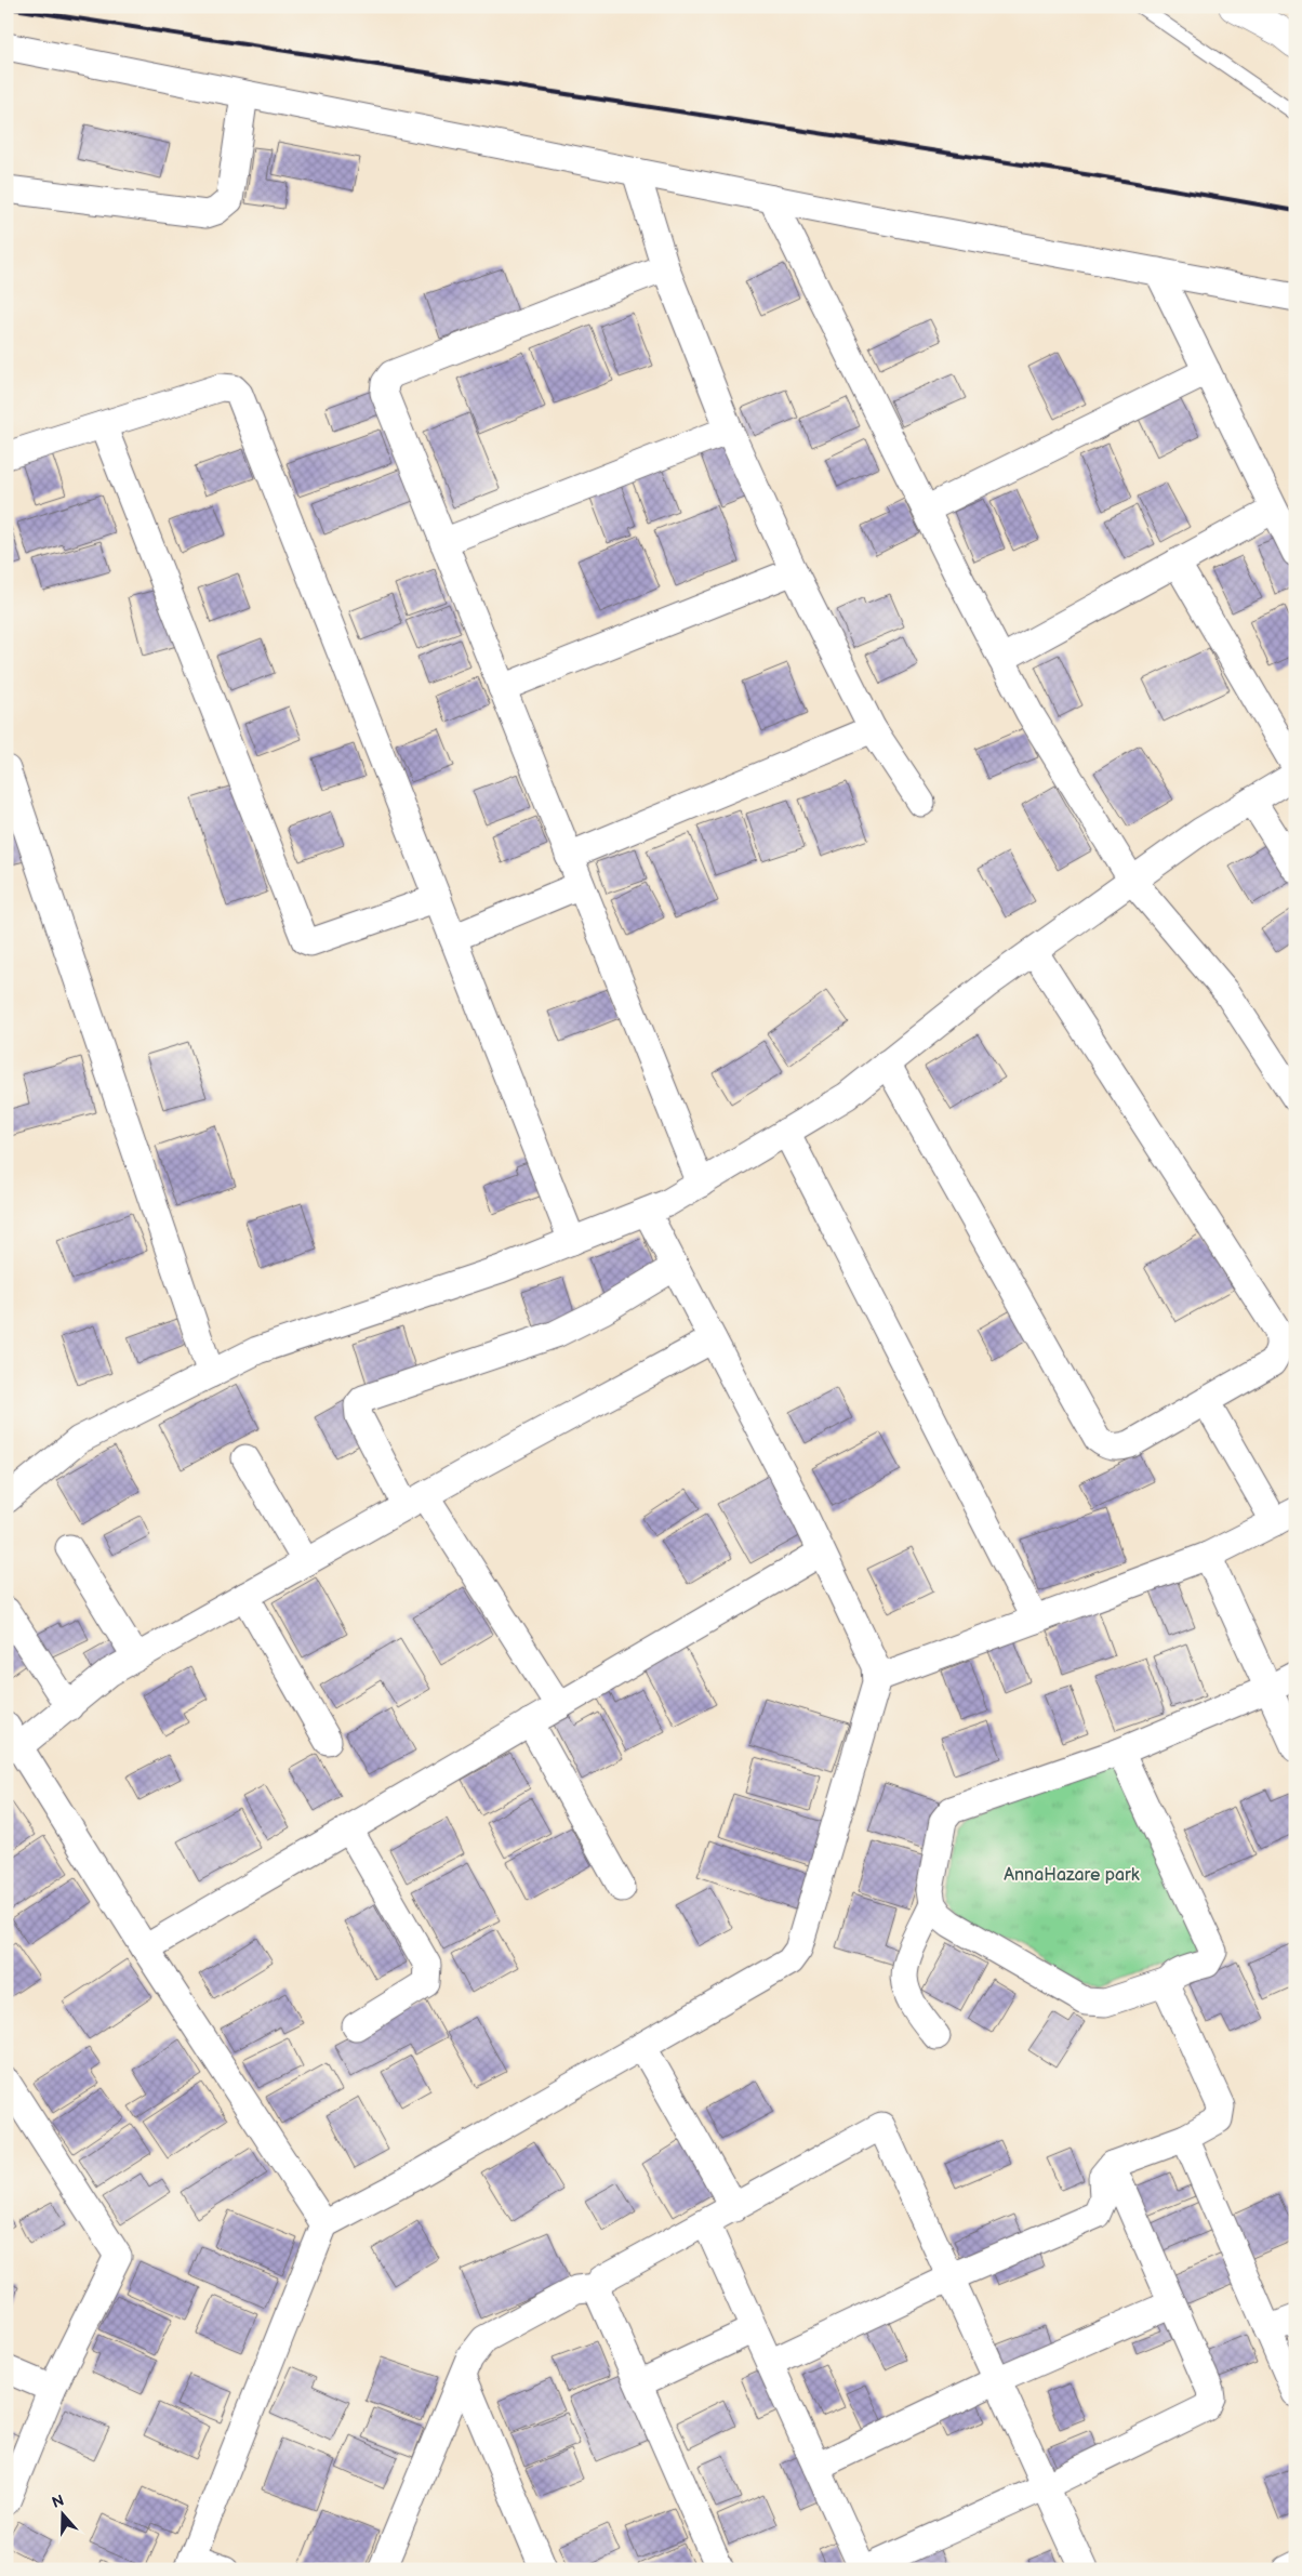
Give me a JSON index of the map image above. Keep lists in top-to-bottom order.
{
  "parks": ["AnnaHazare park"],
  "north": "top"
}
